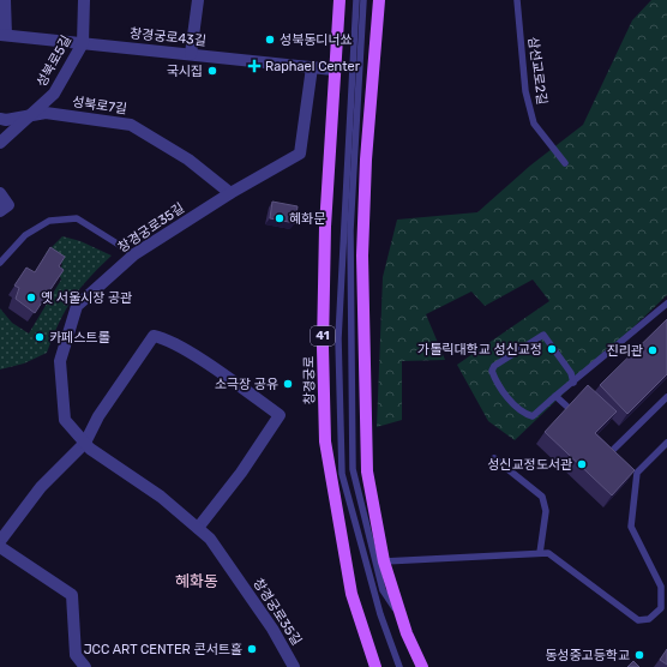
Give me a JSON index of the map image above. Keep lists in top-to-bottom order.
{
  "streets": {
    "main road": ["41", "창경궁로"],
    "street": [
      "창경궁로43길",
      "성북로5길",
      "성북로7길",
      "창경궁로35길"
    ],
    "lane": ["삼선교로2길"]
  },
  "crossings": [
    ["창경궁로43길", "성북로5길"],
    ["창경궁로43길", "창경궁로35길"],
    ["창경궁로43길", "창경궁로"],
    ["성북로5길", "성북로7길"],
    ["성북로7길", "창경궁로35길"]
  ],
  "districts": ["혜화동"],
  "places": {
    "other": [
      "성북동디너쑈",
      "국시집",
      "혜화문",
      "옛 서울시장 공관",
      "카페스트롤",
      "가톨릭대학교 성신교정",
      "진리관",
      "소극장 공유",
      "성신교정도서관",
      "JCC ART CENTER 콘서트홀",
      "동성중고등학교"
    ],
    "health": ["Raphael Center"]
  }
}
